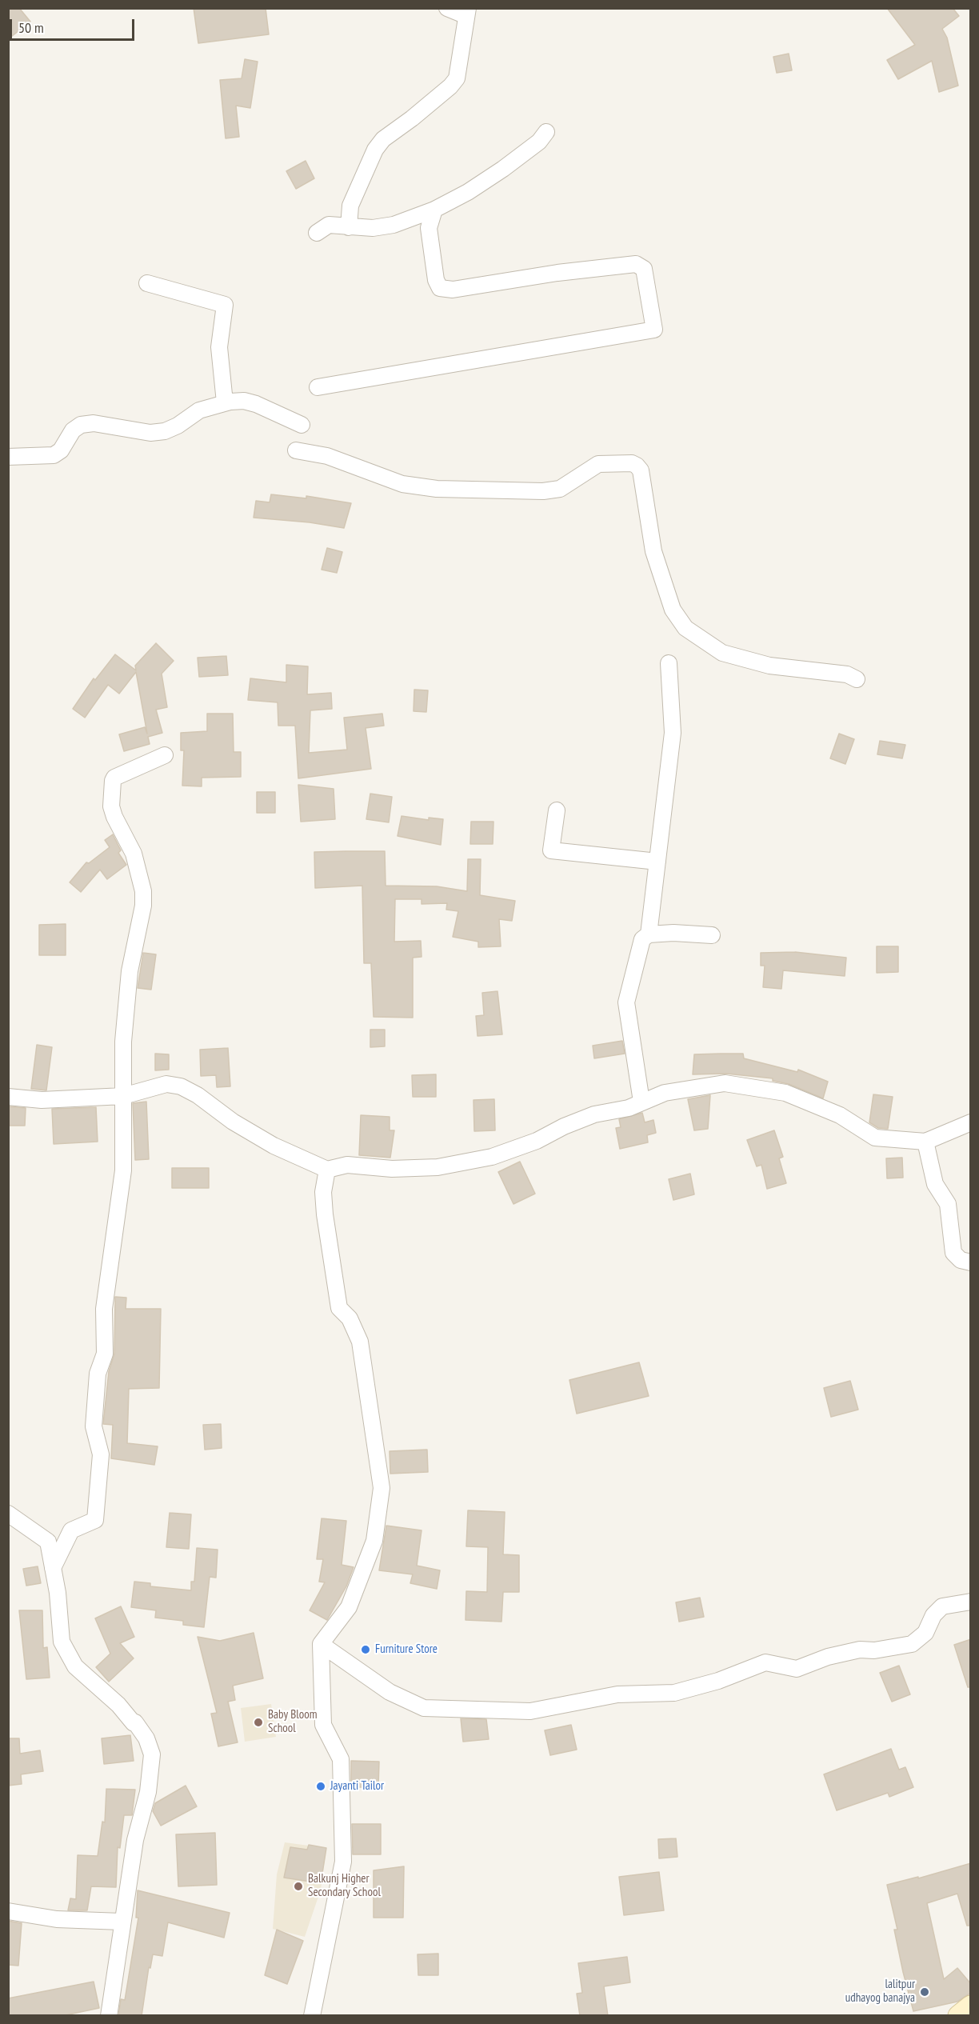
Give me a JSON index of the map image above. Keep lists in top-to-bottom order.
{
  "places": [
    "Furniture Store",
    "Baby Bloom School",
    "Jayanti Tailor",
    "Balkunj Higher Secondary School",
    "lalitpur udhayog banajya"
  ],
  "scale_bar": "50 m"
}
